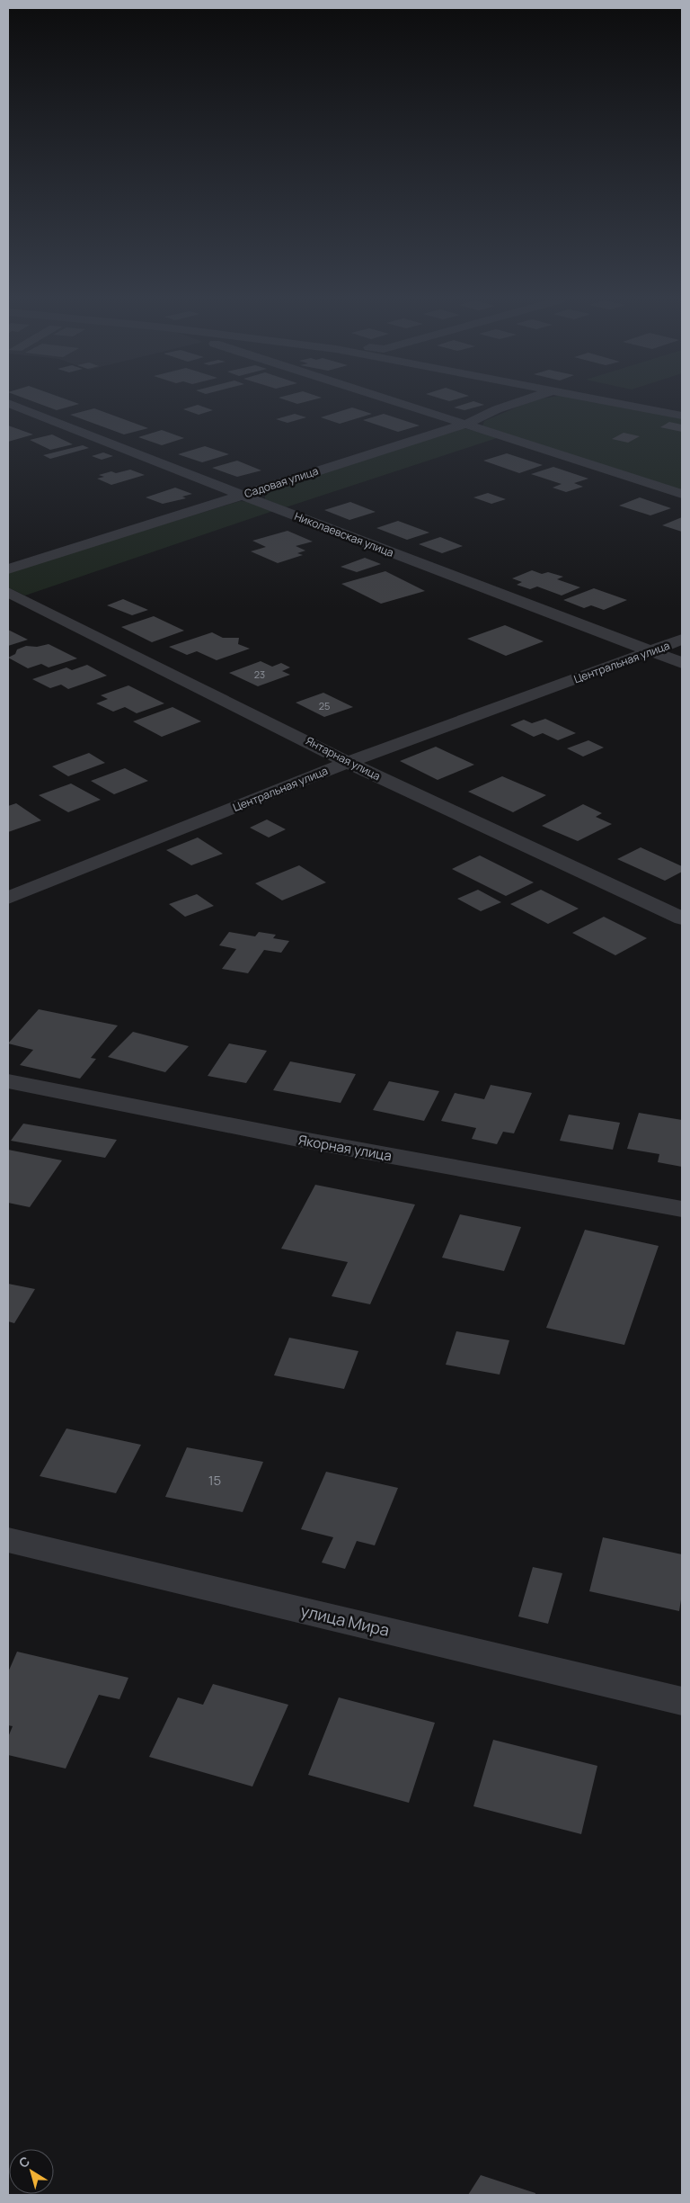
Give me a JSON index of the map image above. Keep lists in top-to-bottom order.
{
  "streets": {
    "street": [
      "Садовая улица",
      "Николаевская улица",
      "Центральная улица",
      "Янтарная улица",
      "Якорная улица",
      "улица Мира"
    ]
  },
  "crossings": [
    ["Садовая улица", "Николаевская улица"],
    ["Николаевская улица", "Центральная улица"],
    ["Центральная улица", "Янтарная улица"]
  ],
  "house_numbers": ["23", "25", "15"],
  "north": "top left"
}
